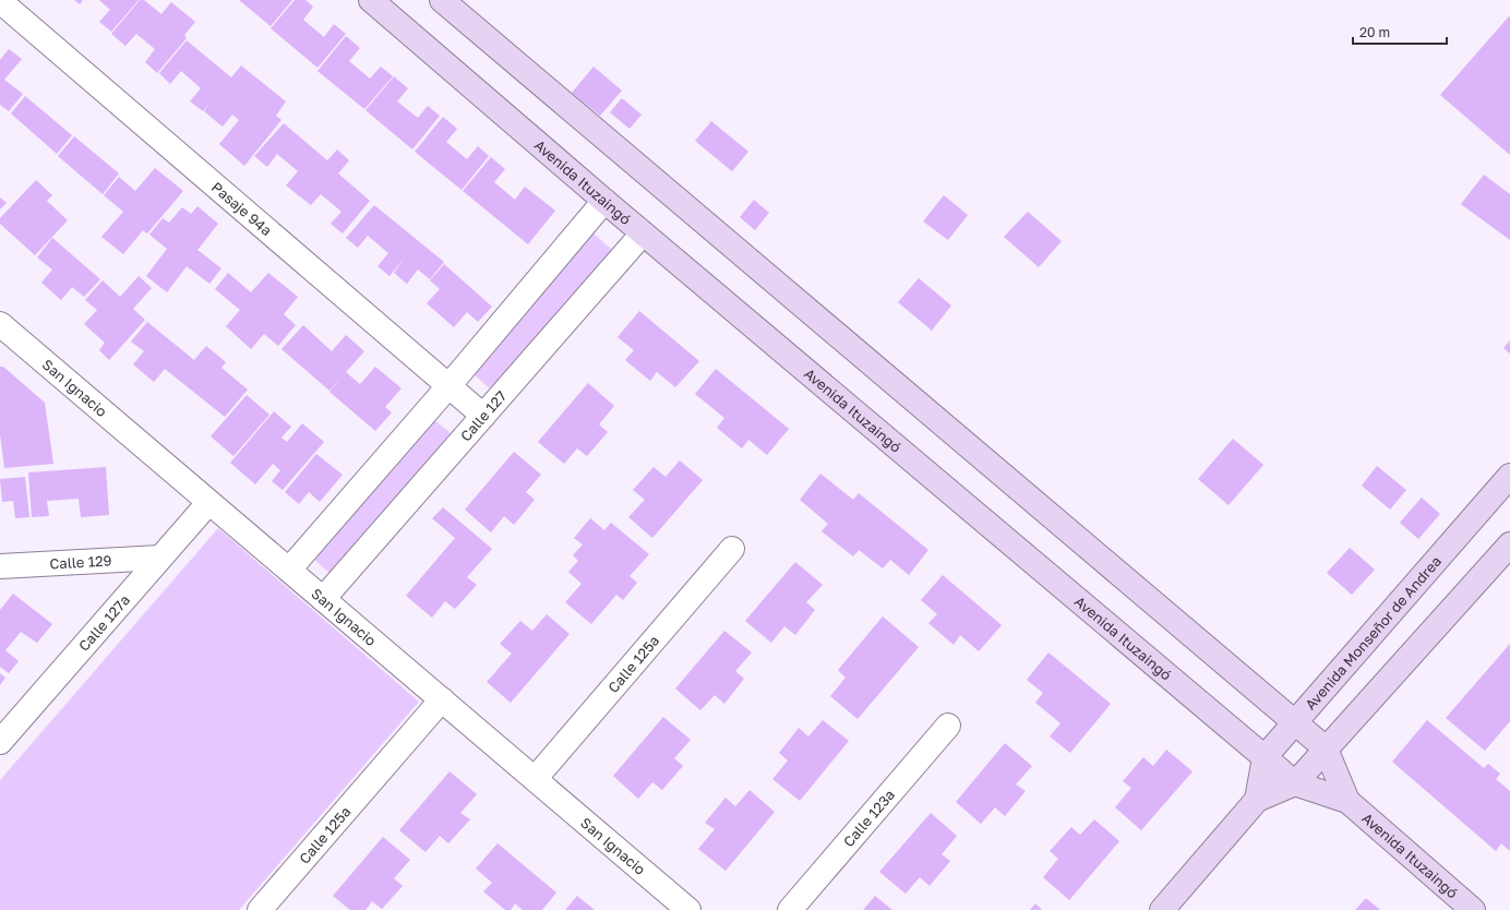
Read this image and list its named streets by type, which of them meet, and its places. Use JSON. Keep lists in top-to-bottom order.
{
  "streets": {
    "main road": ["Avenida Ituzaingó", "Avenida Monseñor de Andrea"],
    "street": [
      "Pasaje 94a",
      "San Ignacio",
      "Calle 127",
      "Calle 129",
      "Calle 127a",
      "Calle 125a",
      "Calle 123a"
    ]
  },
  "crossings": [
    ["Avenida Ituzaingó", "Calle 127"],
    ["Avenida Ituzaingó", "Avenida Monseñor de Andrea"],
    ["Pasaje 94a", "Calle 127"],
    ["San Ignacio", "Calle 127"],
    ["San Ignacio", "Calle 127a"],
    ["San Ignacio", "Calle 125a"],
    ["Calle 129", "Calle 127a"]
  ],
  "scale_bar": "20 m"
}
